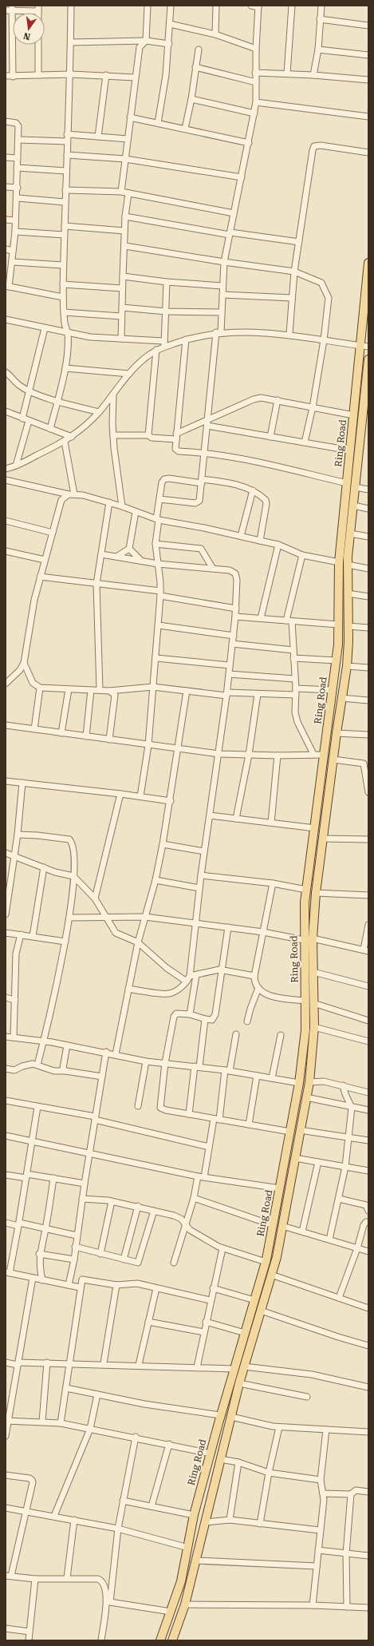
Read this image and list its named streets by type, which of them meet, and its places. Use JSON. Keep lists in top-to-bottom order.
{
  "streets": {
    "main road": ["Ring Road"]
  },
  "north": "bottom"
}
